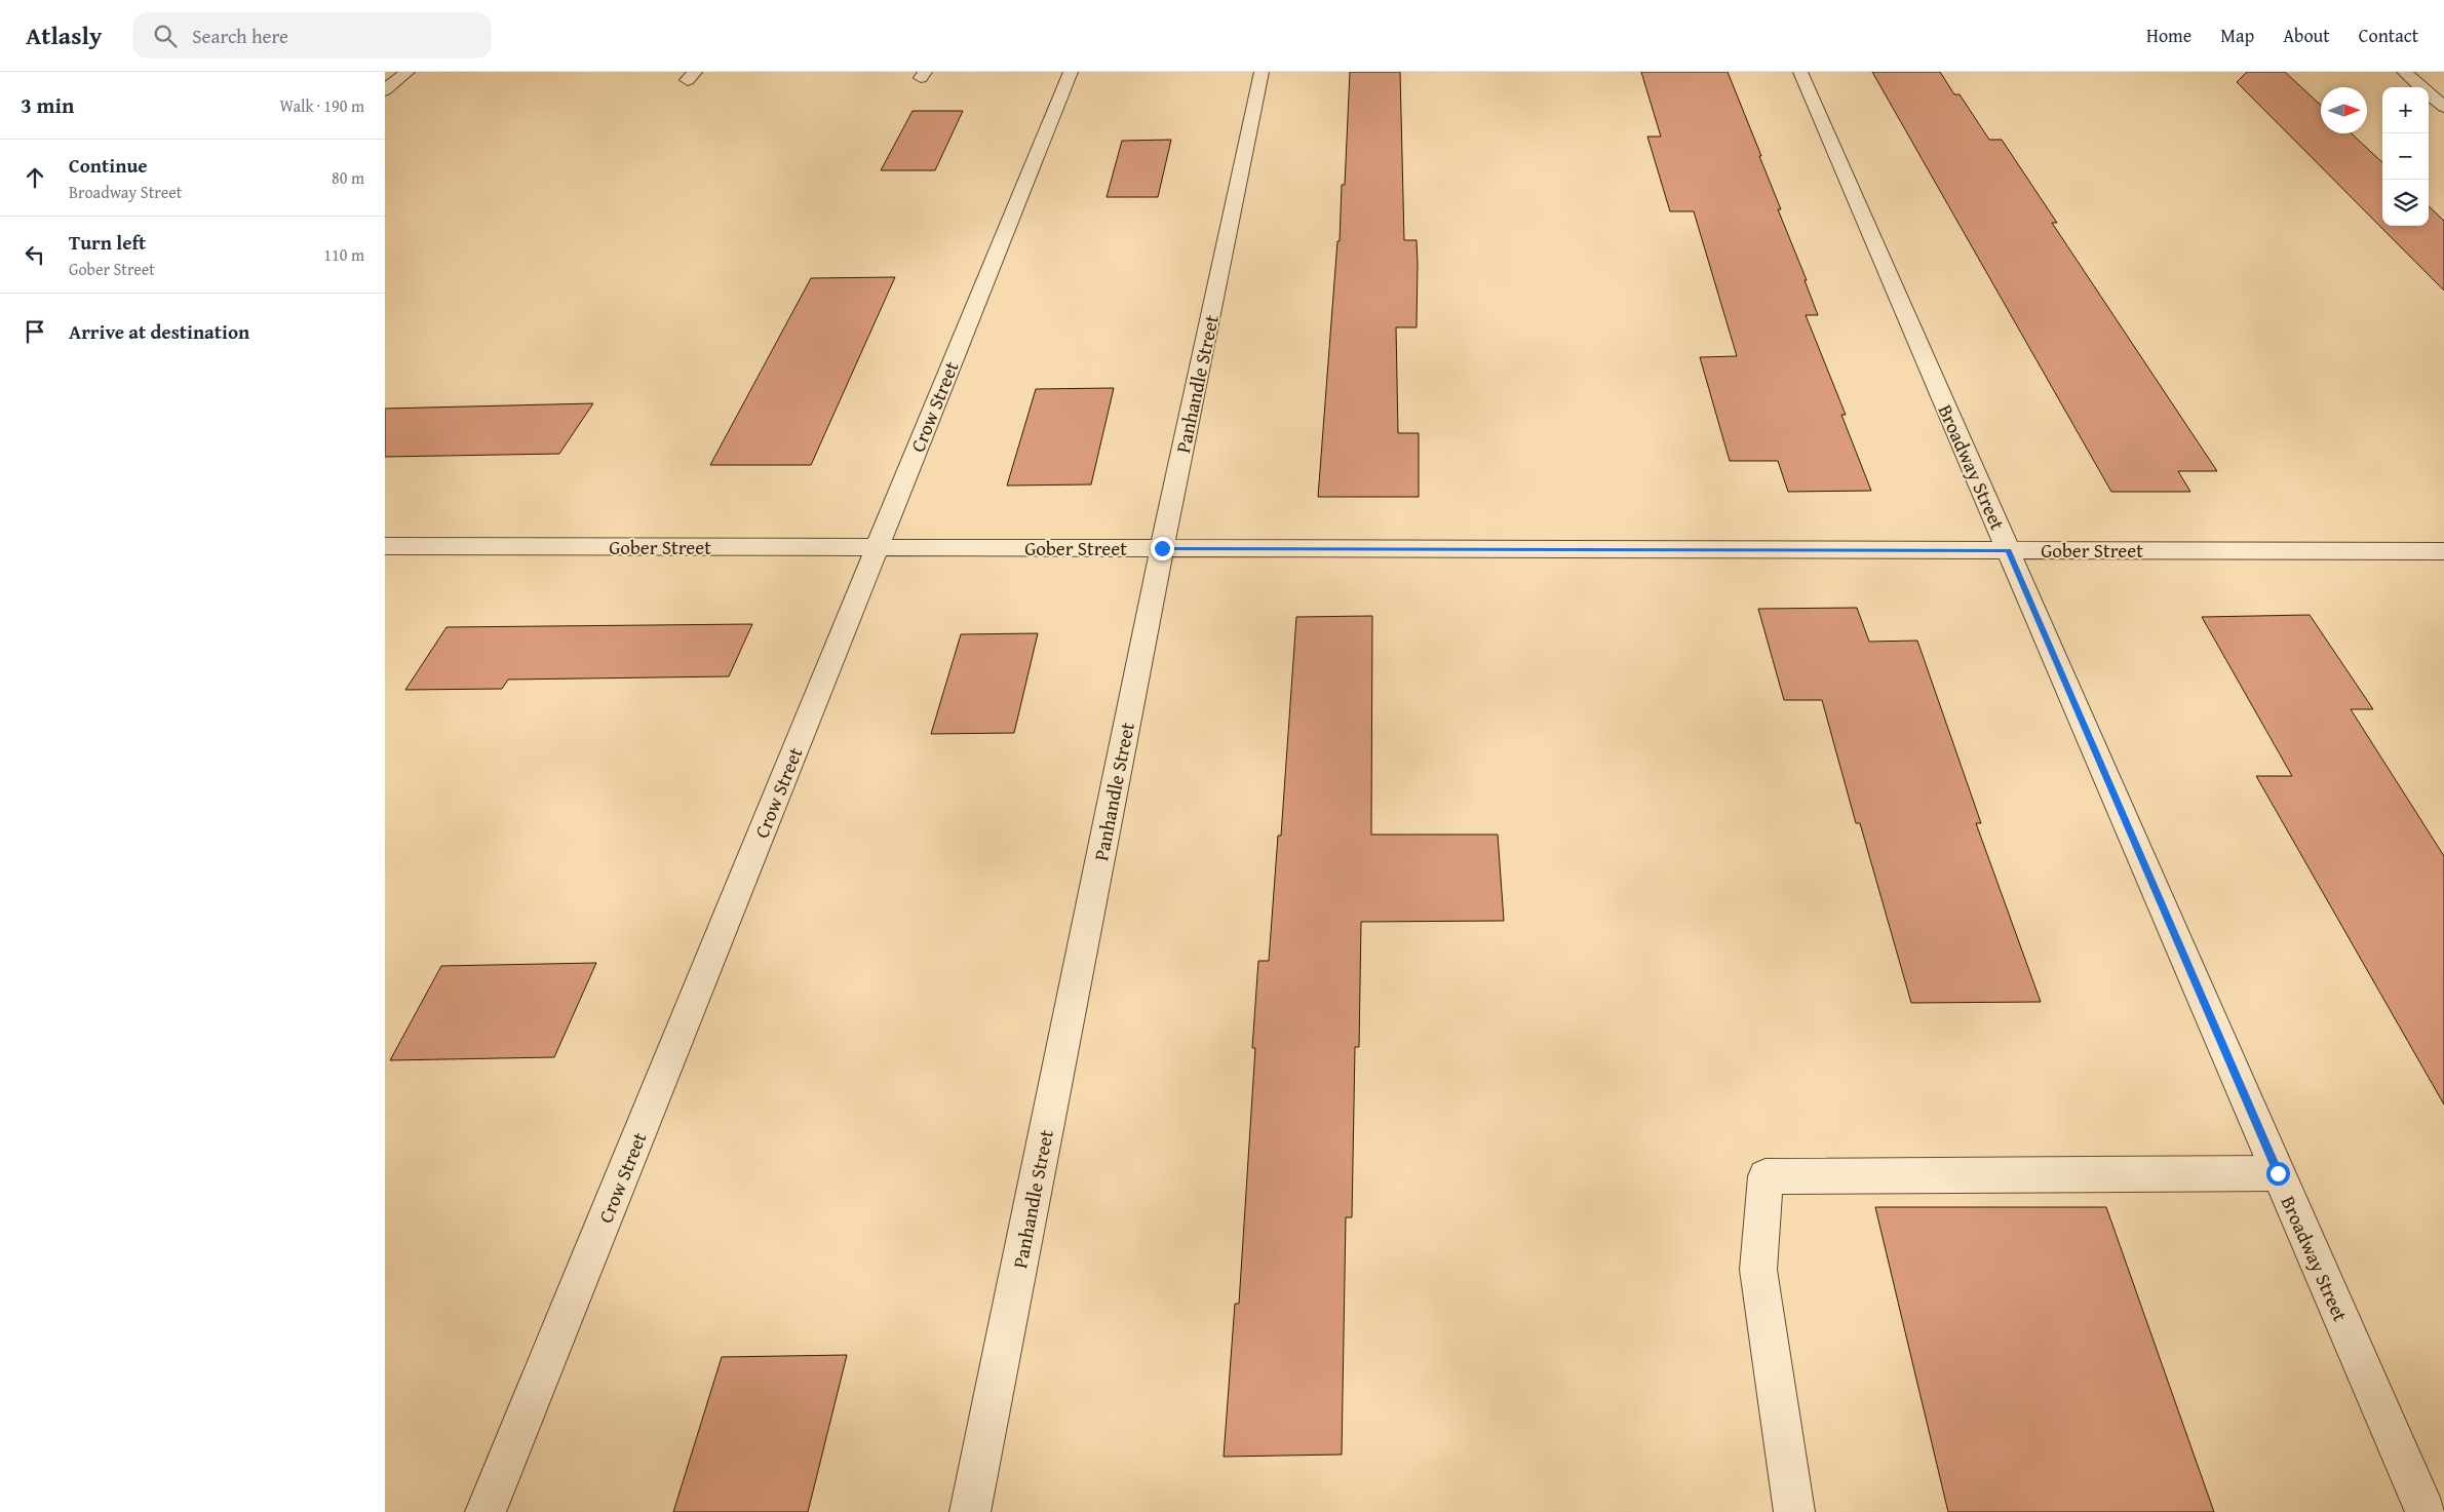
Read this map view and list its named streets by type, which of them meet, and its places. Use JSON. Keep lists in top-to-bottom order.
{
  "streets": {
    "street": [
      "Panhandle Street",
      "Crow Street",
      "Broadway Street",
      "Gober Street"
    ]
  },
  "crossings": [
    ["Panhandle Street", "Gober Street"],
    ["Crow Street", "Gober Street"],
    ["Broadway Street", "Gober Street"]
  ],
  "north": "right",
  "page": {
    "header": "Atlasly",
    "search": "Search here",
    "nav": [
      "Home",
      "Map",
      "About",
      "Contact"
    ],
    "heading": ["3 min", "Walk · 190 m"],
    "map_buttons": ["+", "−"],
    "list": [
      ["Continue", "Broadway Street", "80 m"],
      ["Turn left", "Gober Street", "110 m"],
      "Arrive at destination"
    ]
  }
}
